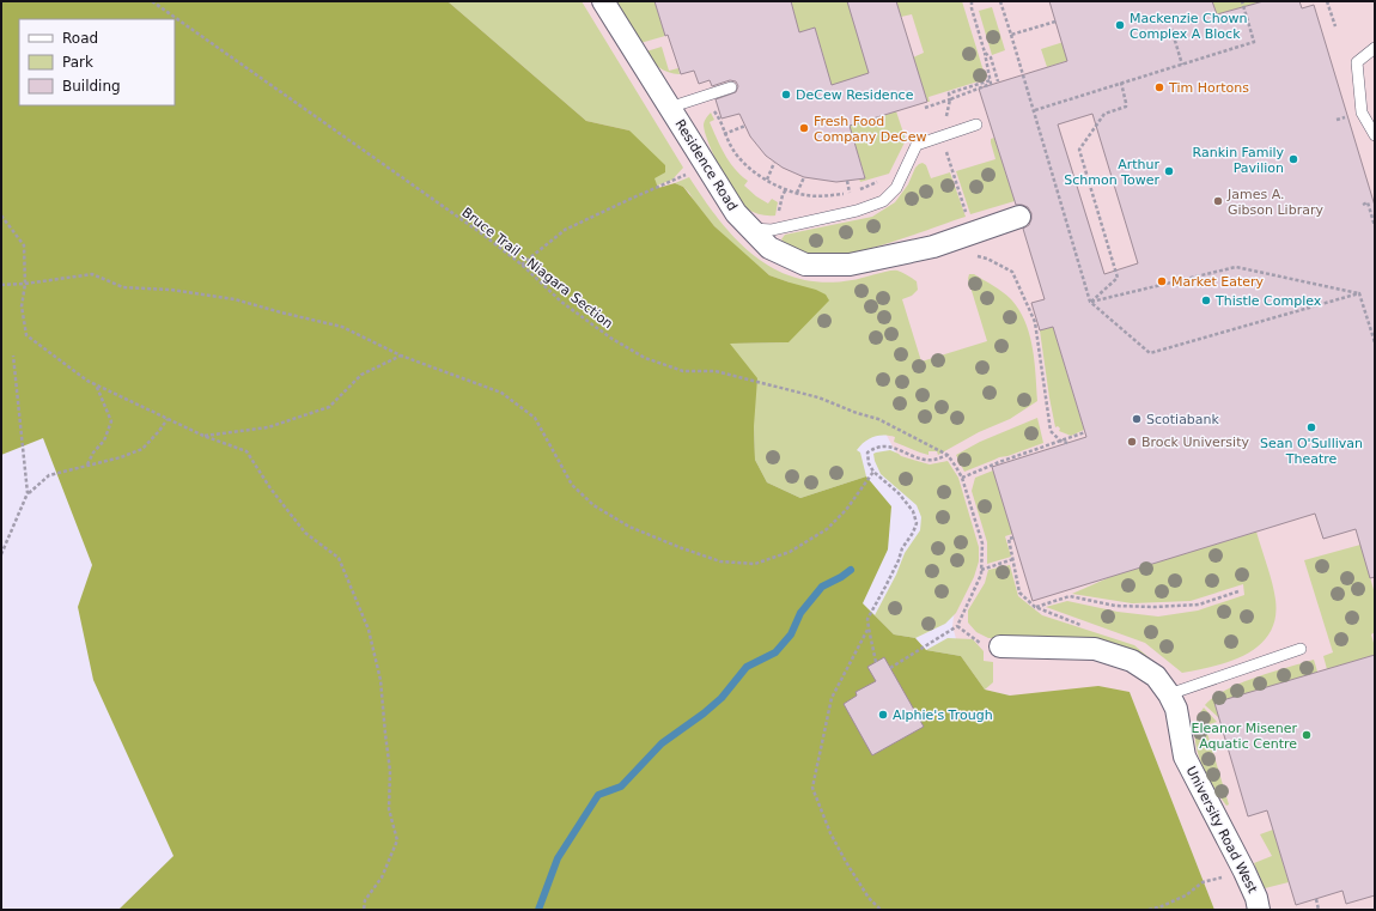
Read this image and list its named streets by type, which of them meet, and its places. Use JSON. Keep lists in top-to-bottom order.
{
  "streets": {
    "street": ["Residence Road", "University Road West"],
    "path": ["Bruce Trail - Niagara Section"]
  },
  "places": [
    "Mackenzie Chown Complex A Block",
    "Tim Hortons",
    "DeCew Residence",
    "Fresh Food Company DeCew",
    "Rankin Family Pavilion",
    "Arthur Schmon Tower",
    "James A. Gibson Library",
    "Market Eatery",
    "Thistle Complex",
    "Scotiabank",
    "Sean O'Sullivan Theatre",
    "Brock University",
    "Alphie's Trough",
    "Eleanor Misener Aquatic Centre"
  ],
  "legend": ["Road", "Park", "Building"]
}
